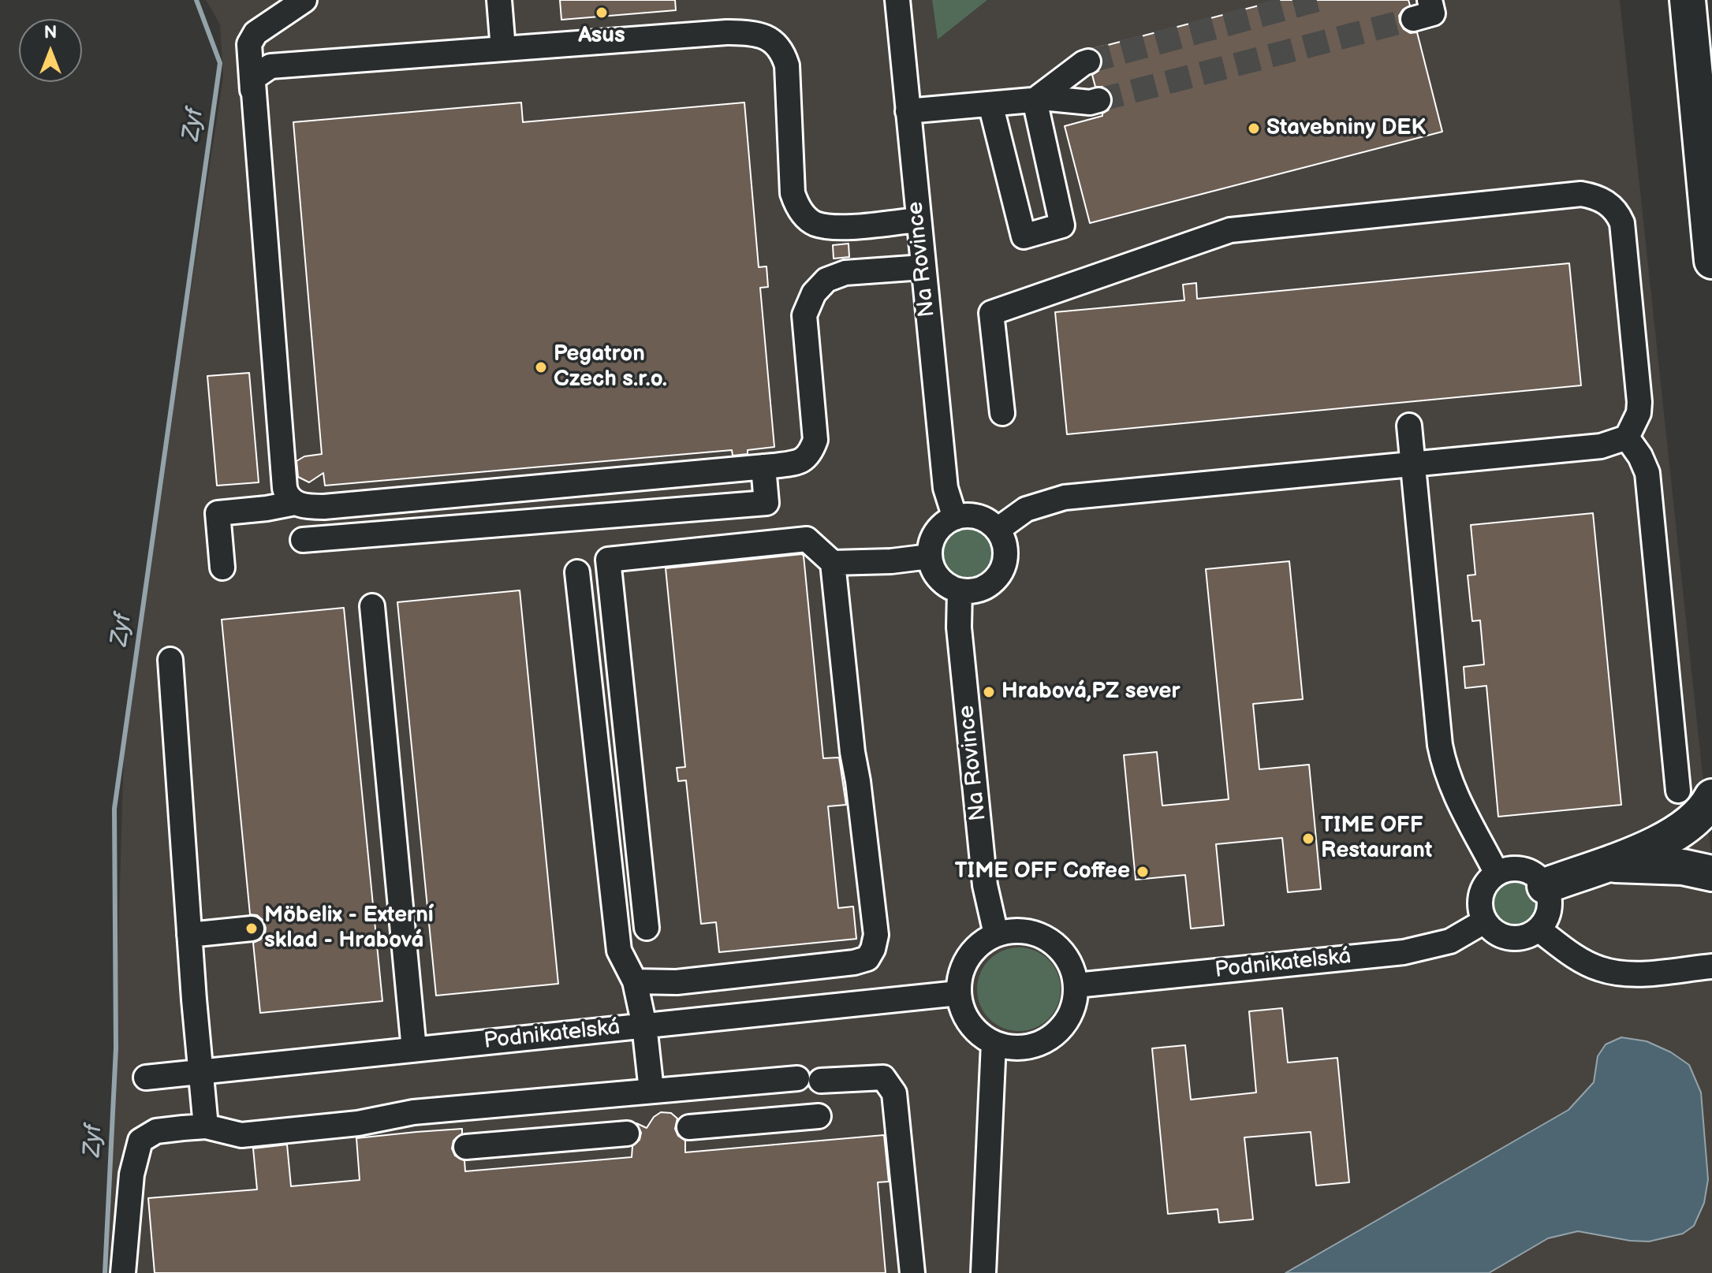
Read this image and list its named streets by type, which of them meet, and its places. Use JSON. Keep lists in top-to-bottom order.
{
  "streets": {
    "street": ["Na Rovince", "Podnikatelská"]
  },
  "crossings": [
    ["Na Rovince", "Podnikatelská"]
  ],
  "water": ["Zyf"],
  "places": [
    "Asus",
    "Stavebniny DEK",
    "Pegatron Czech s.r.o.",
    "Hrabová,PZ sever",
    "TIME OFF Restaurant",
    "TIME OFF Coffee",
    "Möbelix - Externí sklad - Hrabová"
  ],
  "north": "top"
}
